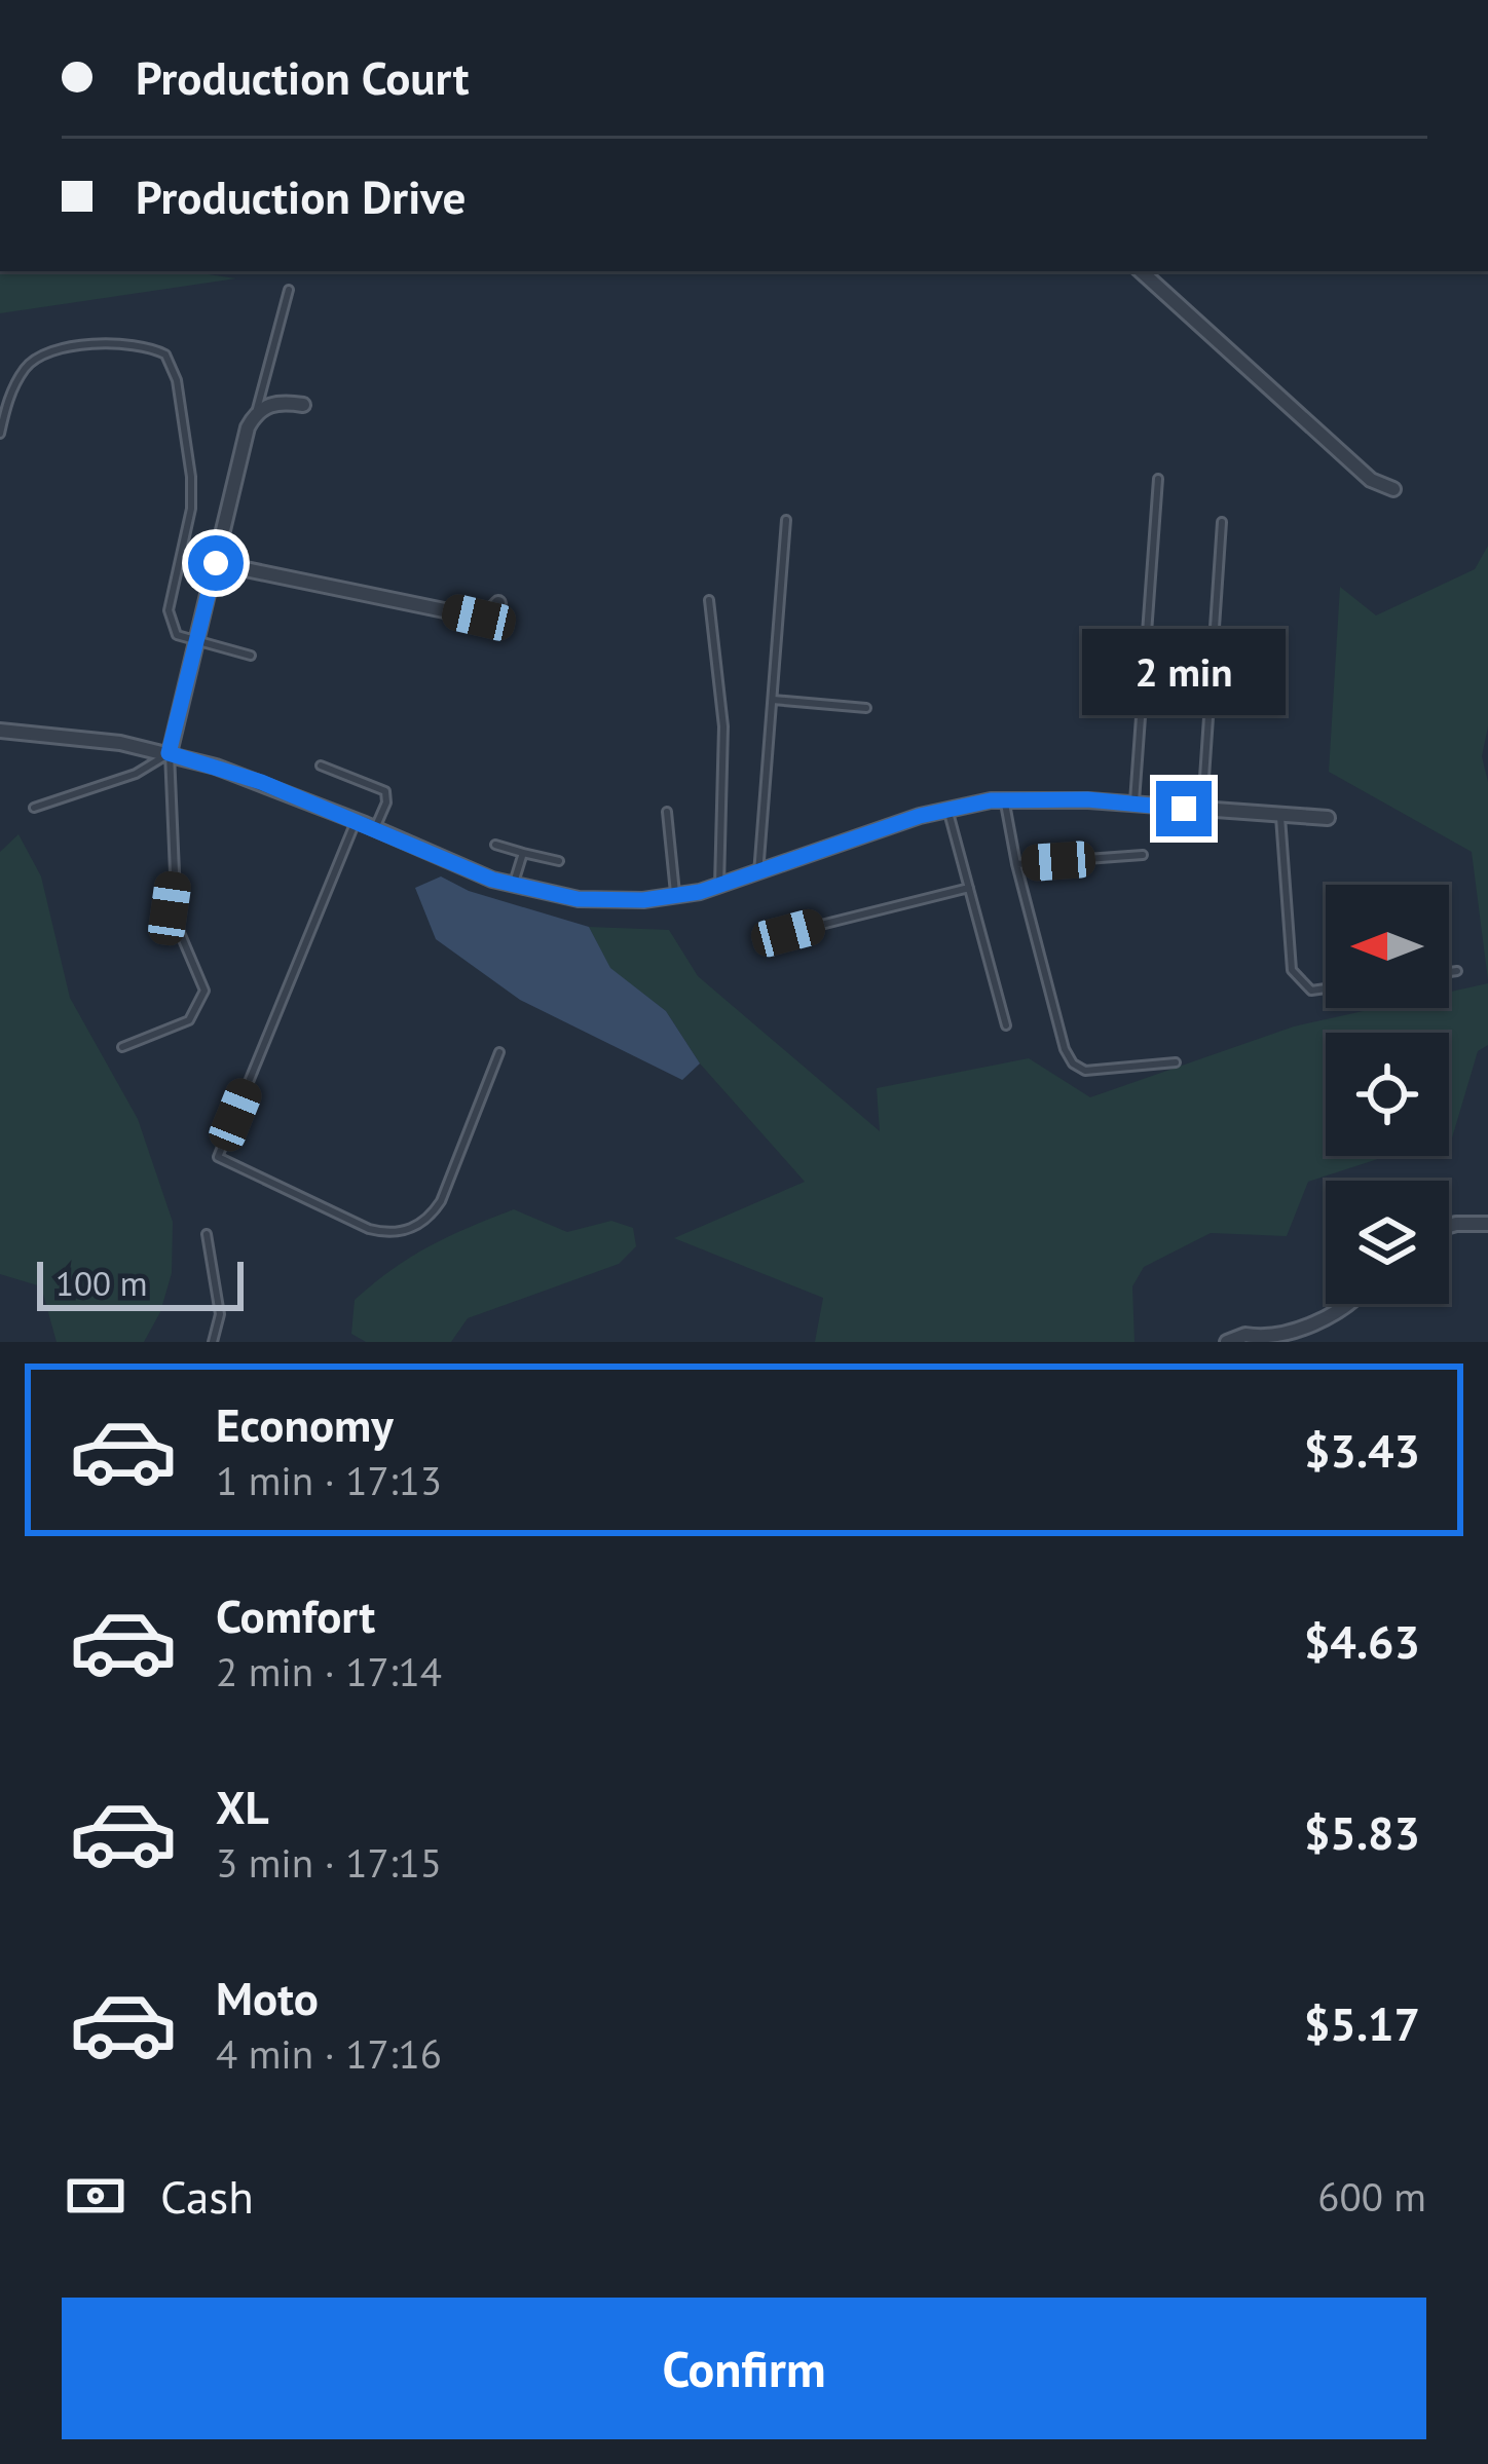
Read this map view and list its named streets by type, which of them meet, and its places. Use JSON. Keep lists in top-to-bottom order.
{
  "scale_bar": "100 m",
  "north": "left",
  "page": {
    "banner": ["Production Court", "Production Drive"],
    "bubble": "2 min",
    "scale": "100 m",
    "list": [
      {
        "name": "Economy",
        "note": "1 min · 17:13",
        "value": "$3.43"
      },
      {
        "name": "Comfort",
        "note": "2 min · 17:14",
        "value": "$4.63"
      },
      {
        "name": "XL",
        "note": "3 min · 17:15",
        "value": "$5.83"
      },
      {
        "name": "Moto",
        "note": "4 min · 17:16",
        "value": "$5.17"
      }
    ],
    "pay": ["Cash", "600 m"],
    "buttons": "Confirm"
  }
}
